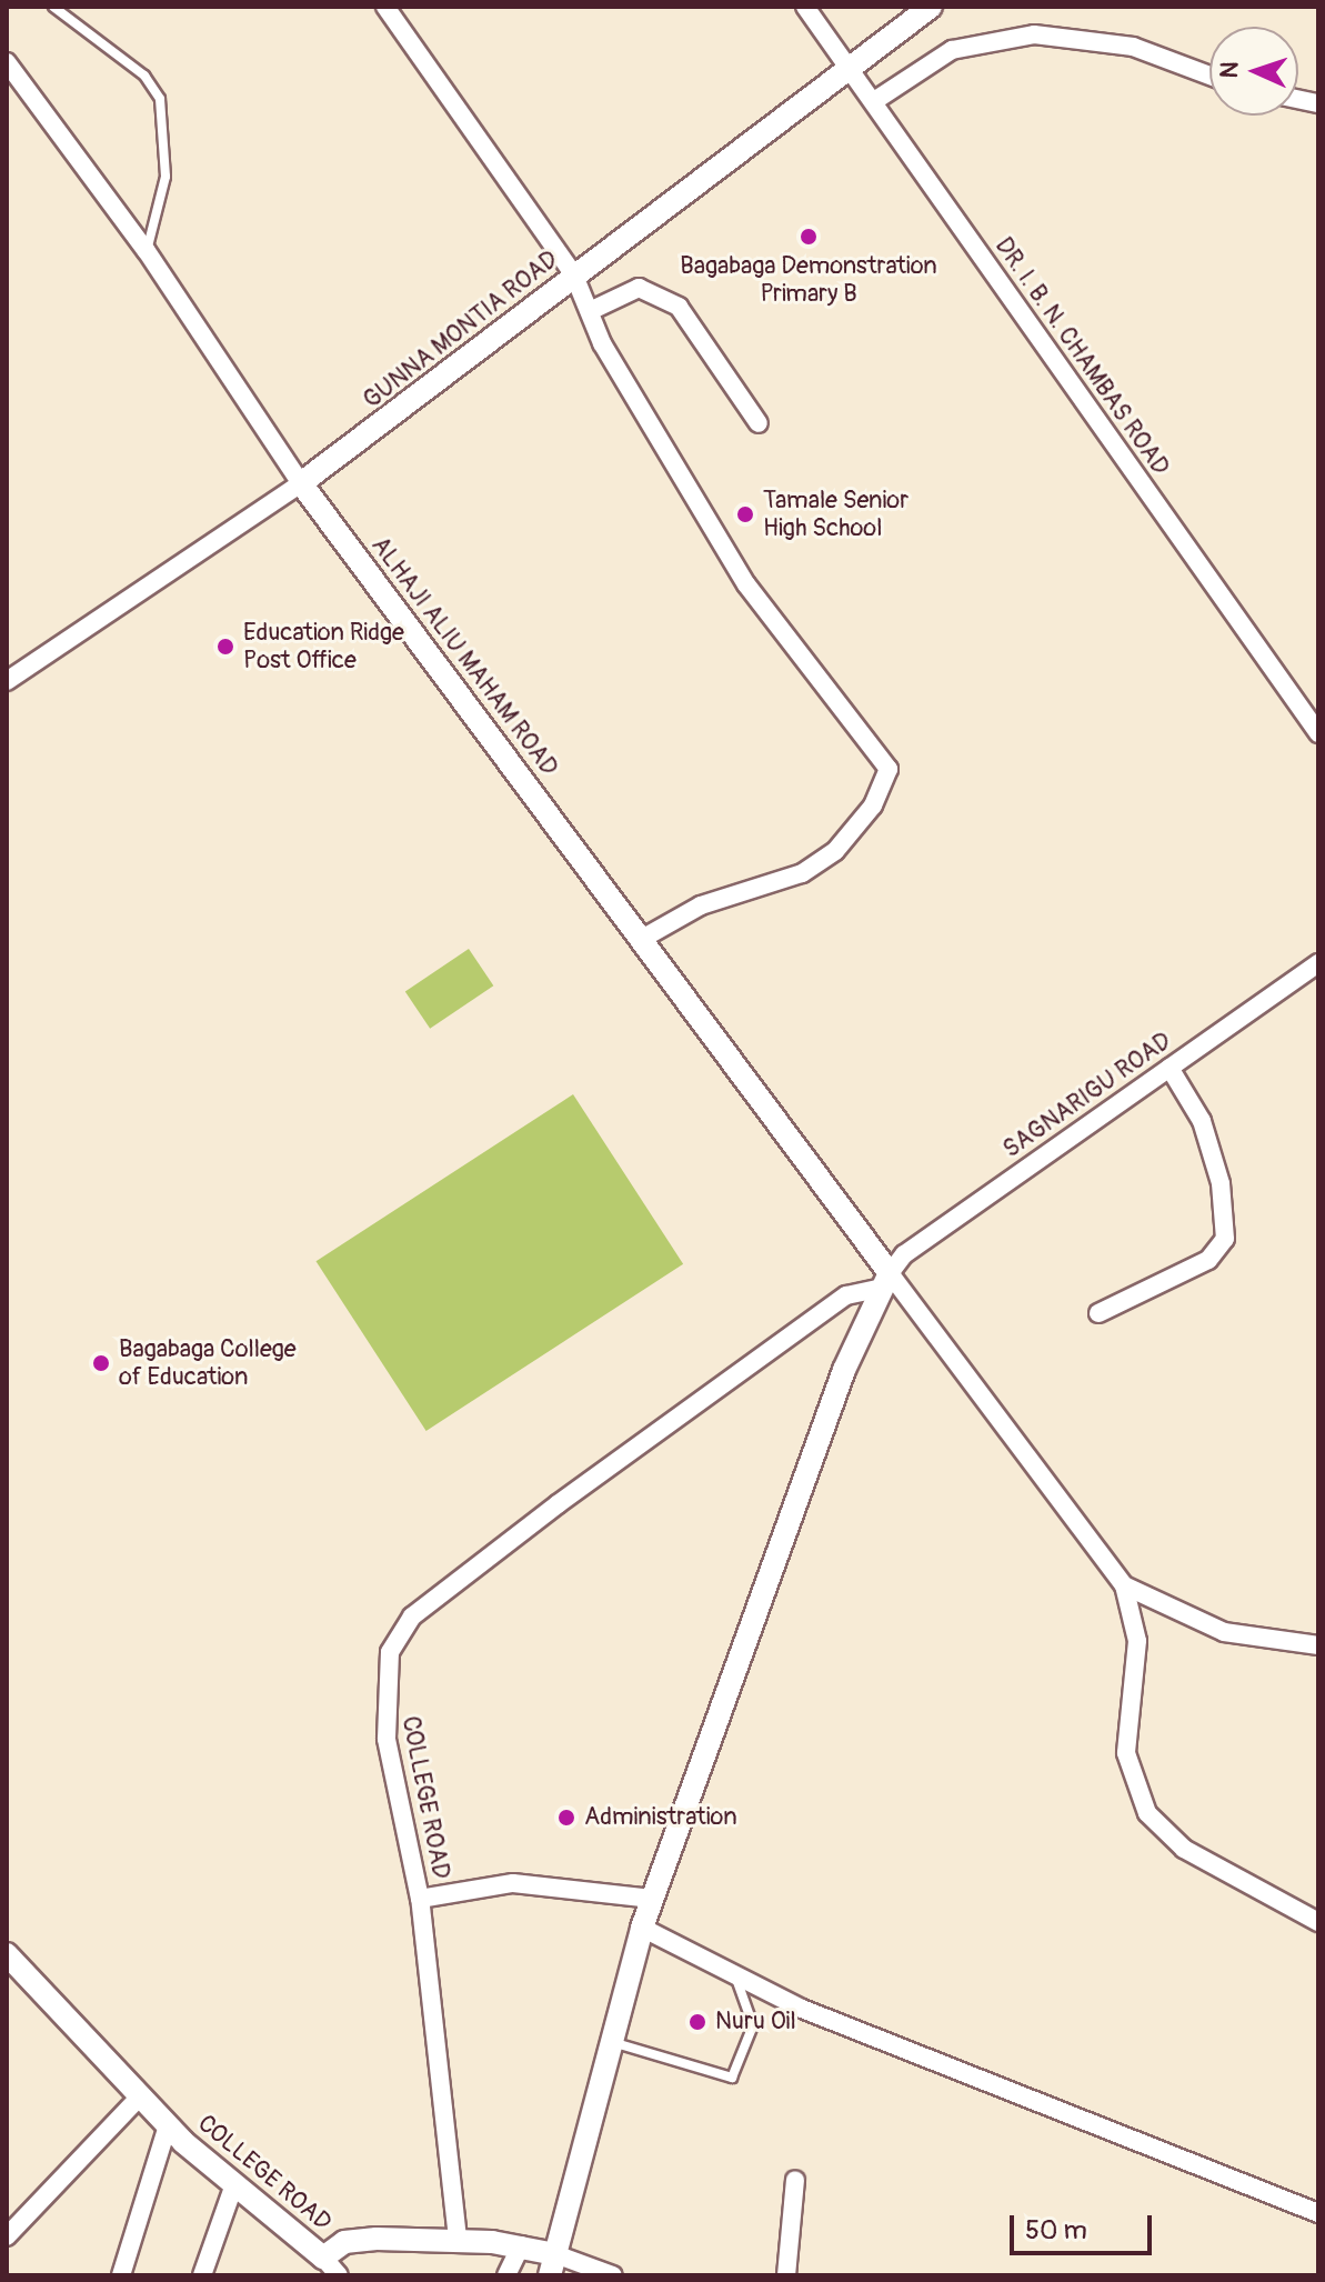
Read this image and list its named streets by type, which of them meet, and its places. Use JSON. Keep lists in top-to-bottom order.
{
  "streets": {
    "street": [
      "GUNNA MONTIA ROAD",
      "DR. I. B. N. CHAMBAS ROAD",
      "ALHAJI ALIU MAHAM ROAD",
      "SAGNARIGU ROAD",
      "COLLEGE ROAD"
    ]
  },
  "crossings": [
    ["GUNNA MONTIA ROAD", "DR. I. B. N. CHAMBAS ROAD"],
    ["GUNNA MONTIA ROAD", "ALHAJI ALIU MAHAM ROAD"],
    ["ALHAJI ALIU MAHAM ROAD", "SAGNARIGU ROAD"],
    ["SAGNARIGU ROAD", "COLLEGE ROAD"]
  ],
  "places": [
    "Bagabaga Demonstration Primary B",
    "Tamale Senior High School",
    "Education Ridge Post Office",
    "Bagabaga College of Education",
    "Administration",
    "Nuru Oil"
  ],
  "scale_bar": "50 m",
  "north": "left"
}
